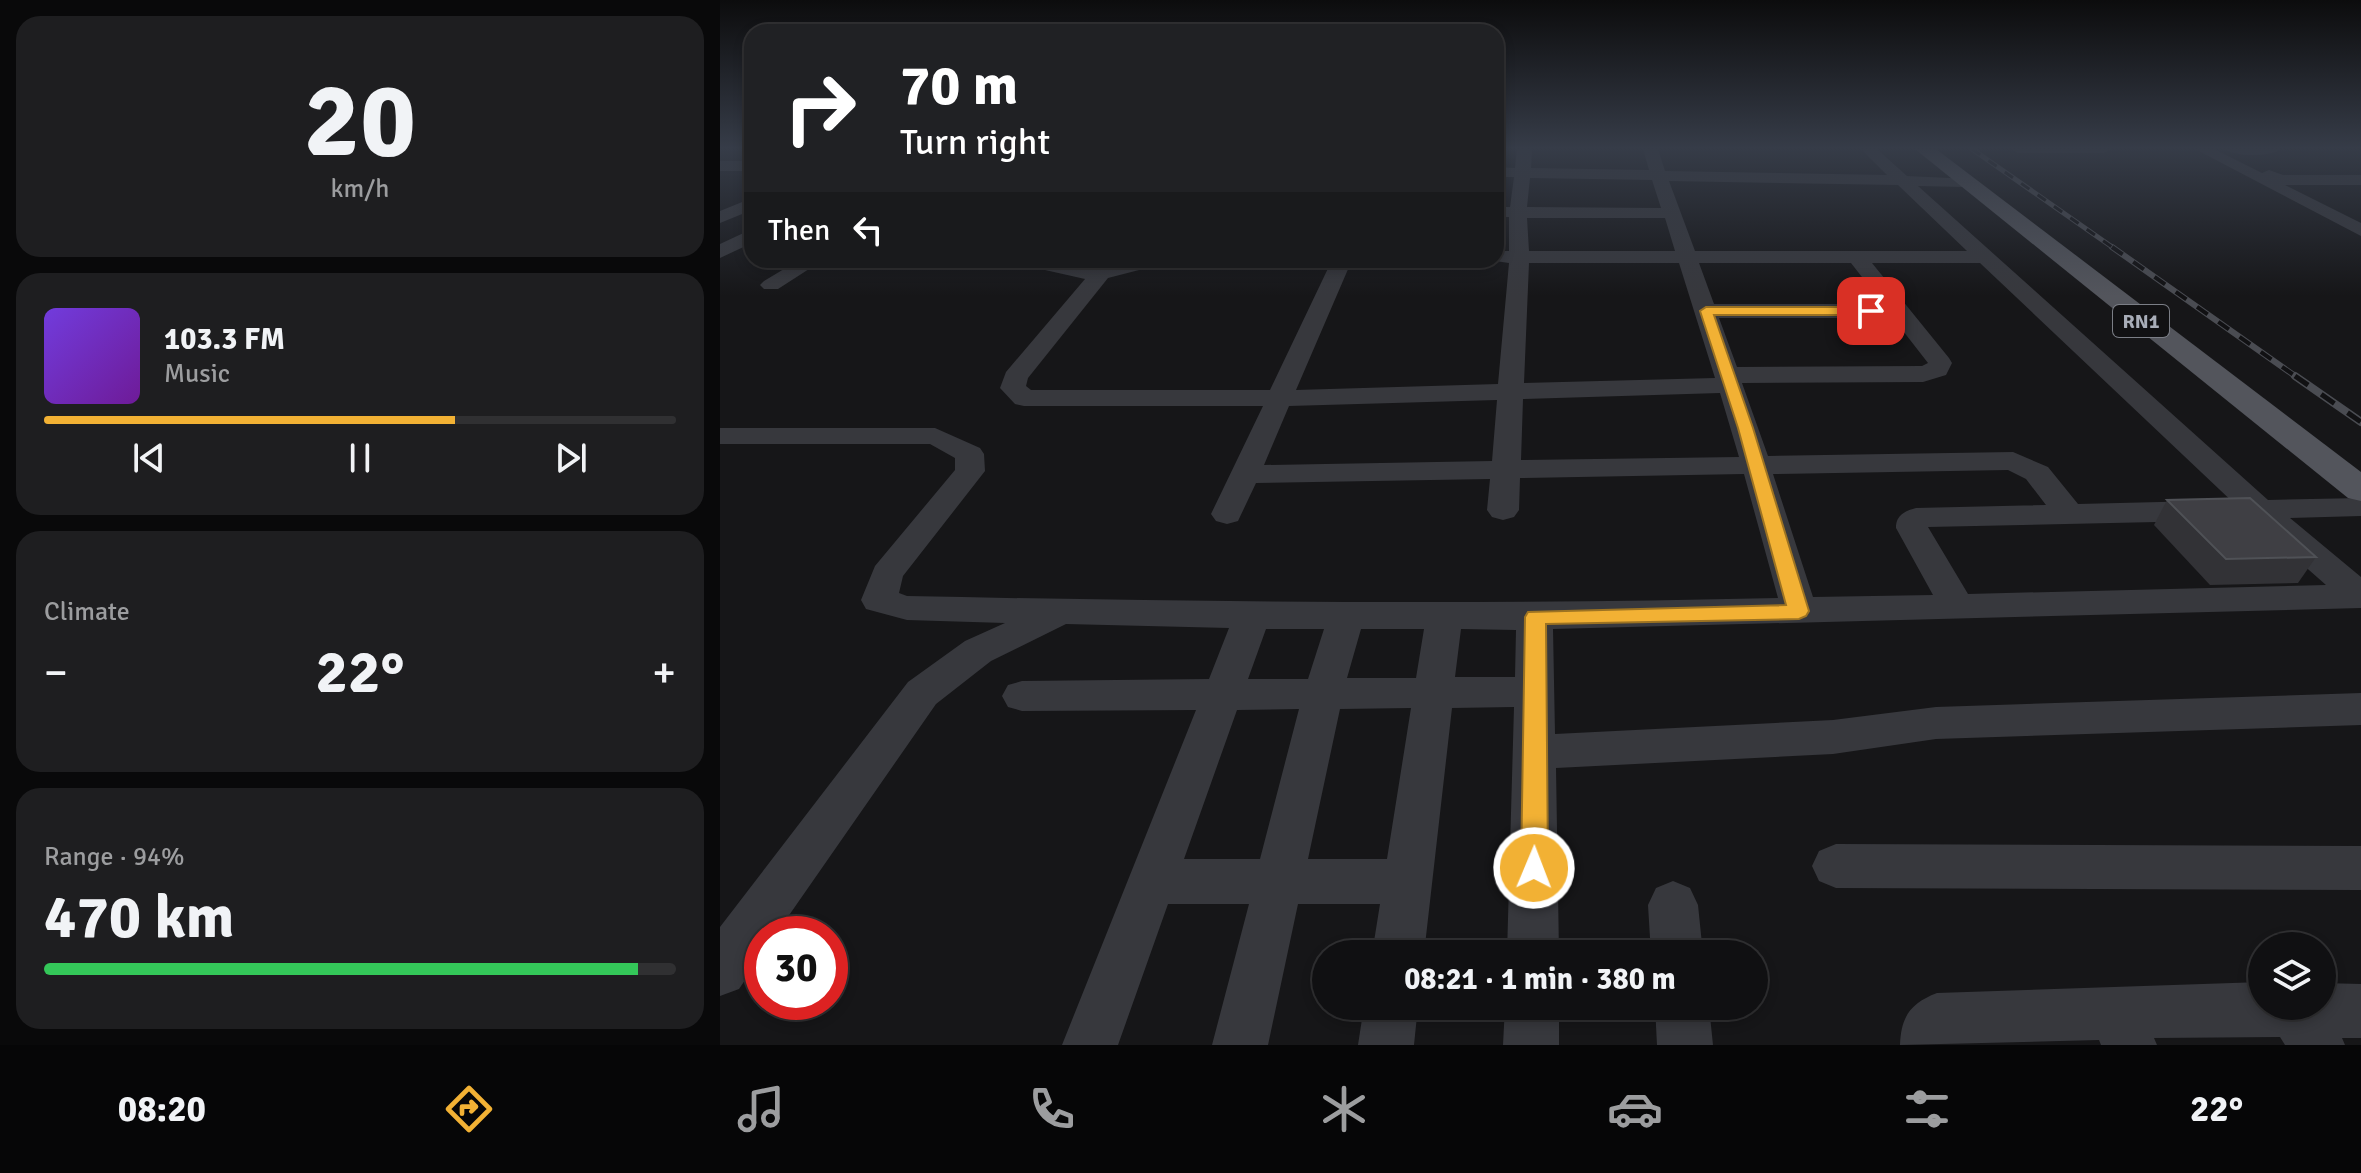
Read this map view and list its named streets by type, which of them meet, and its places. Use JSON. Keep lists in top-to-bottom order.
{
  "streets": {
    "main road": ["RN1"]
  },
  "page": {
    "tile": [
      ["20", "km/h"],
      "Climate",
      ["Range · 94%", "470 km"]
    ],
    "turn": ["70 m", "Turn right"],
    "then": "Then",
    "song": ["103.3 FM", "Music"],
    "heat": ["−", "22°", "+"],
    "limit": "30",
    "trip": "08:21 · 1 min · 380 m",
    "tabs": ["08:20", "22°"]
  }
}
